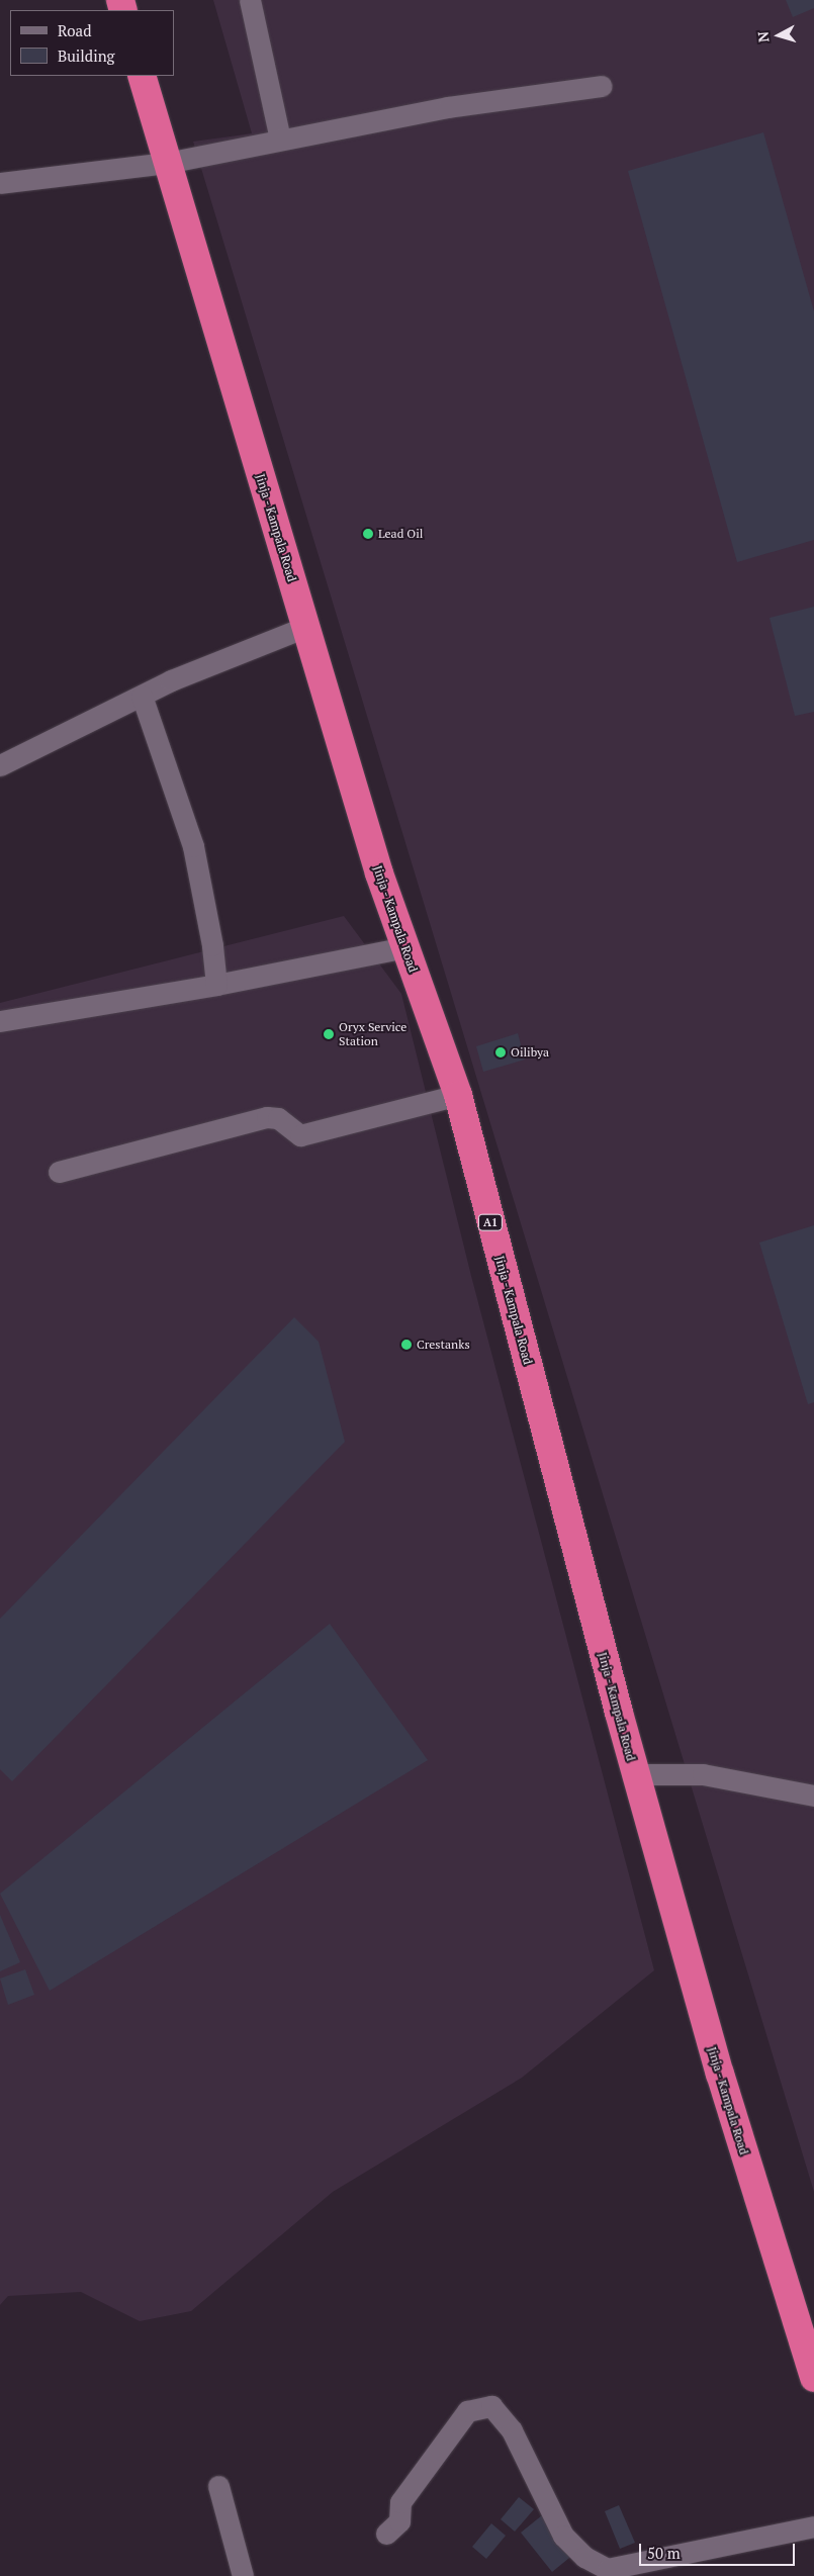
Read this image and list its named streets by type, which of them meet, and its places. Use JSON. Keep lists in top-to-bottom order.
{
  "streets": {
    "highway": ["Jinja - Kampala Road", "A1"]
  },
  "places": [
    "Lead Oil",
    "Oryx Service Station",
    "Oilibya",
    "Crestanks"
  ],
  "legend": ["Road", "Building"],
  "scale_bar": "50 m",
  "north": "left"
}
